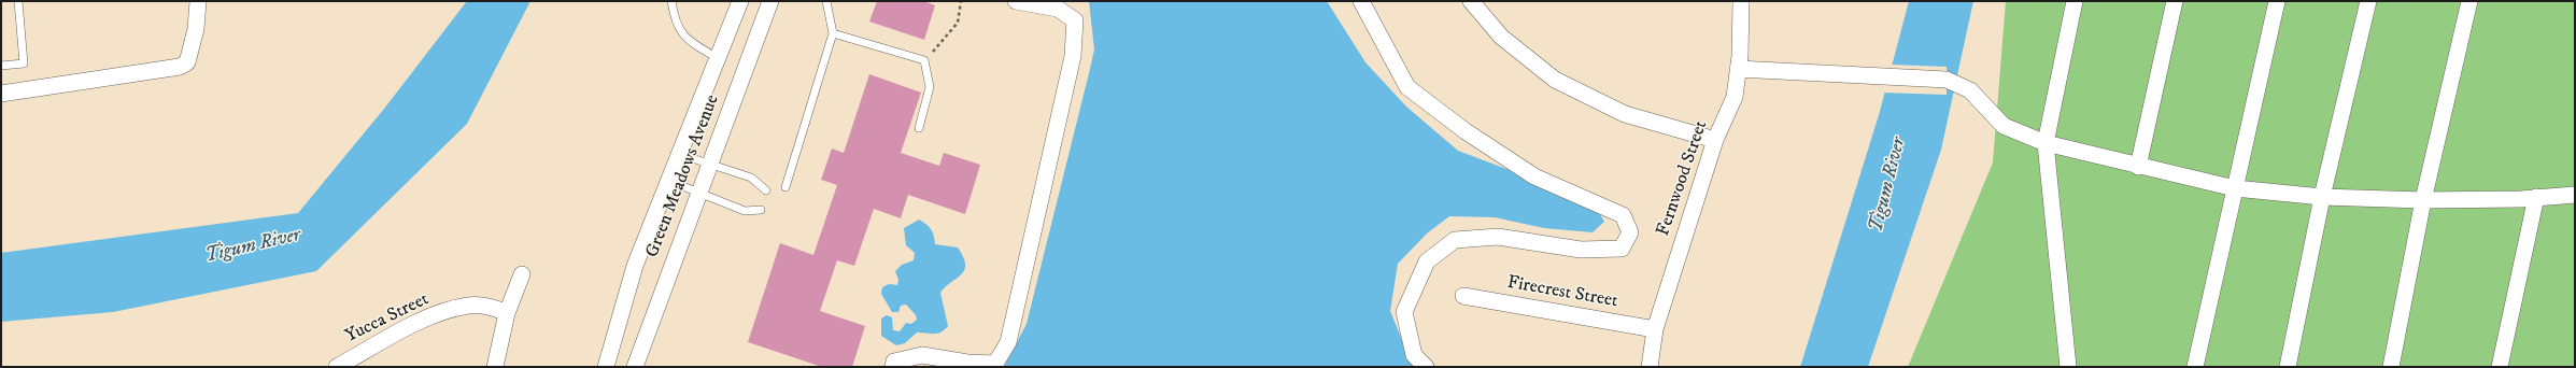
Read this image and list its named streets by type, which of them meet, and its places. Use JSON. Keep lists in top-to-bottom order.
{
  "streets": {
    "street": [
      "Green Meadows Avenue",
      "Fernwood Street",
      "Firecrest Street",
      "Yucca Street"
    ]
  },
  "crossings": [
    ["Fernwood Street", "Firecrest Street"]
  ],
  "water": ["Tigum River"]
}
